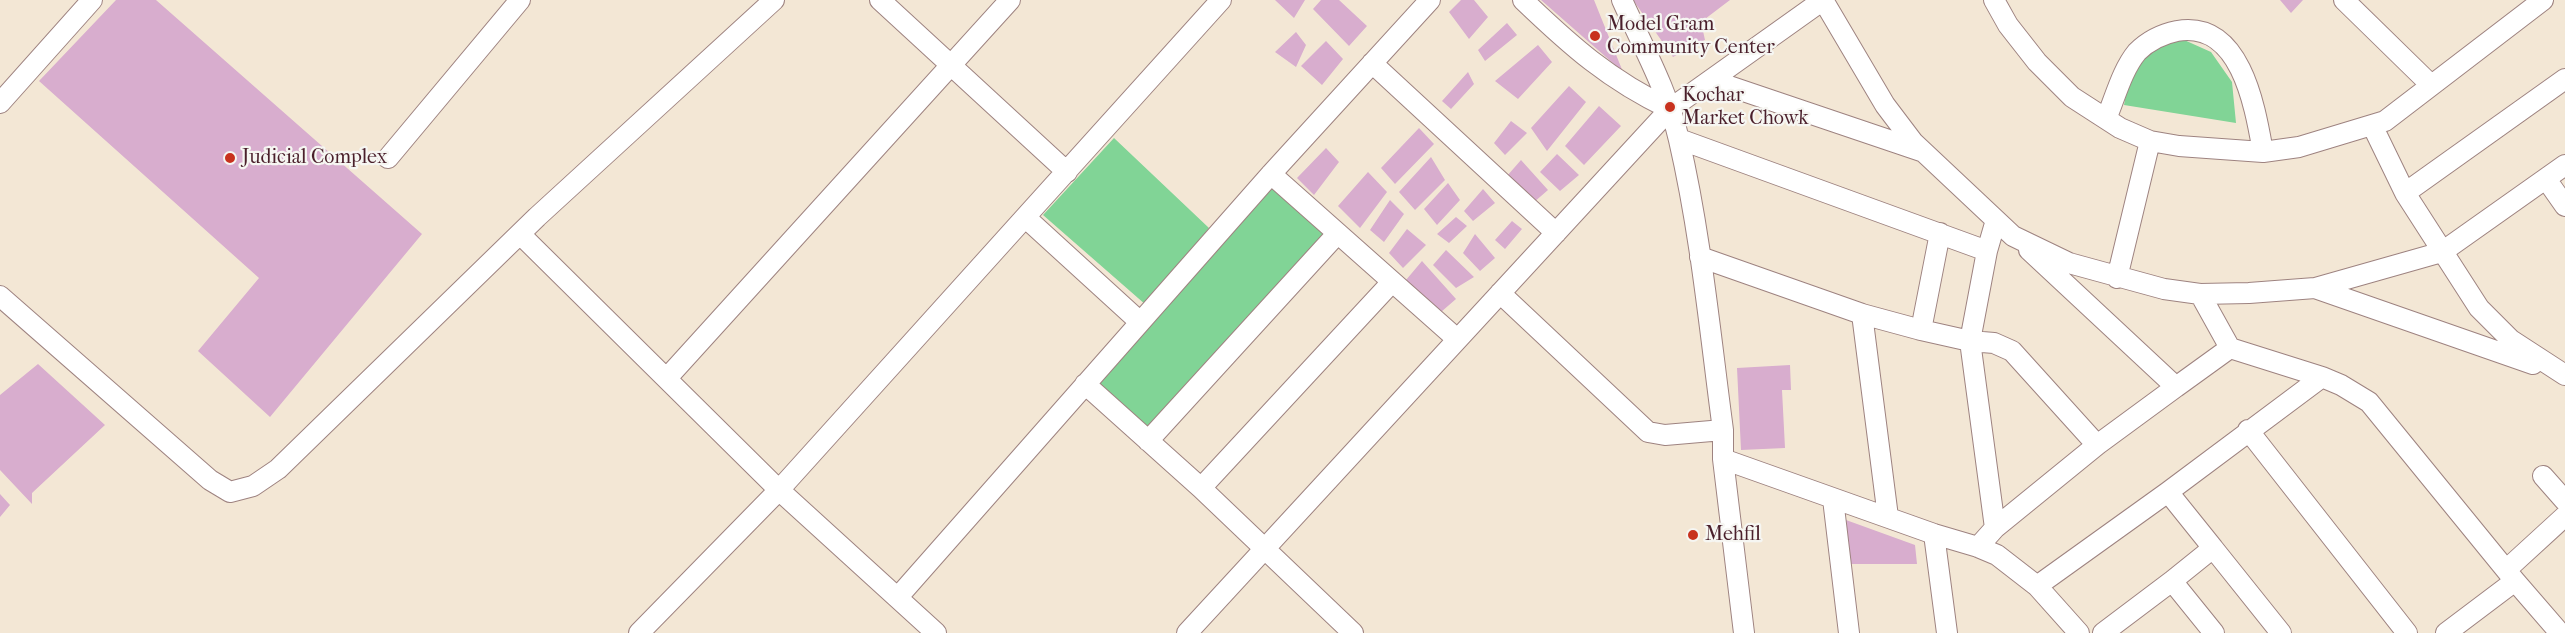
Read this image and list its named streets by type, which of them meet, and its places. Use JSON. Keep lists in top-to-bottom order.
{
  "places": [
    "Model Gram Community Center",
    "Kochar Market Chowk",
    "Judicial Complex",
    "Mehfil"
  ]
}
